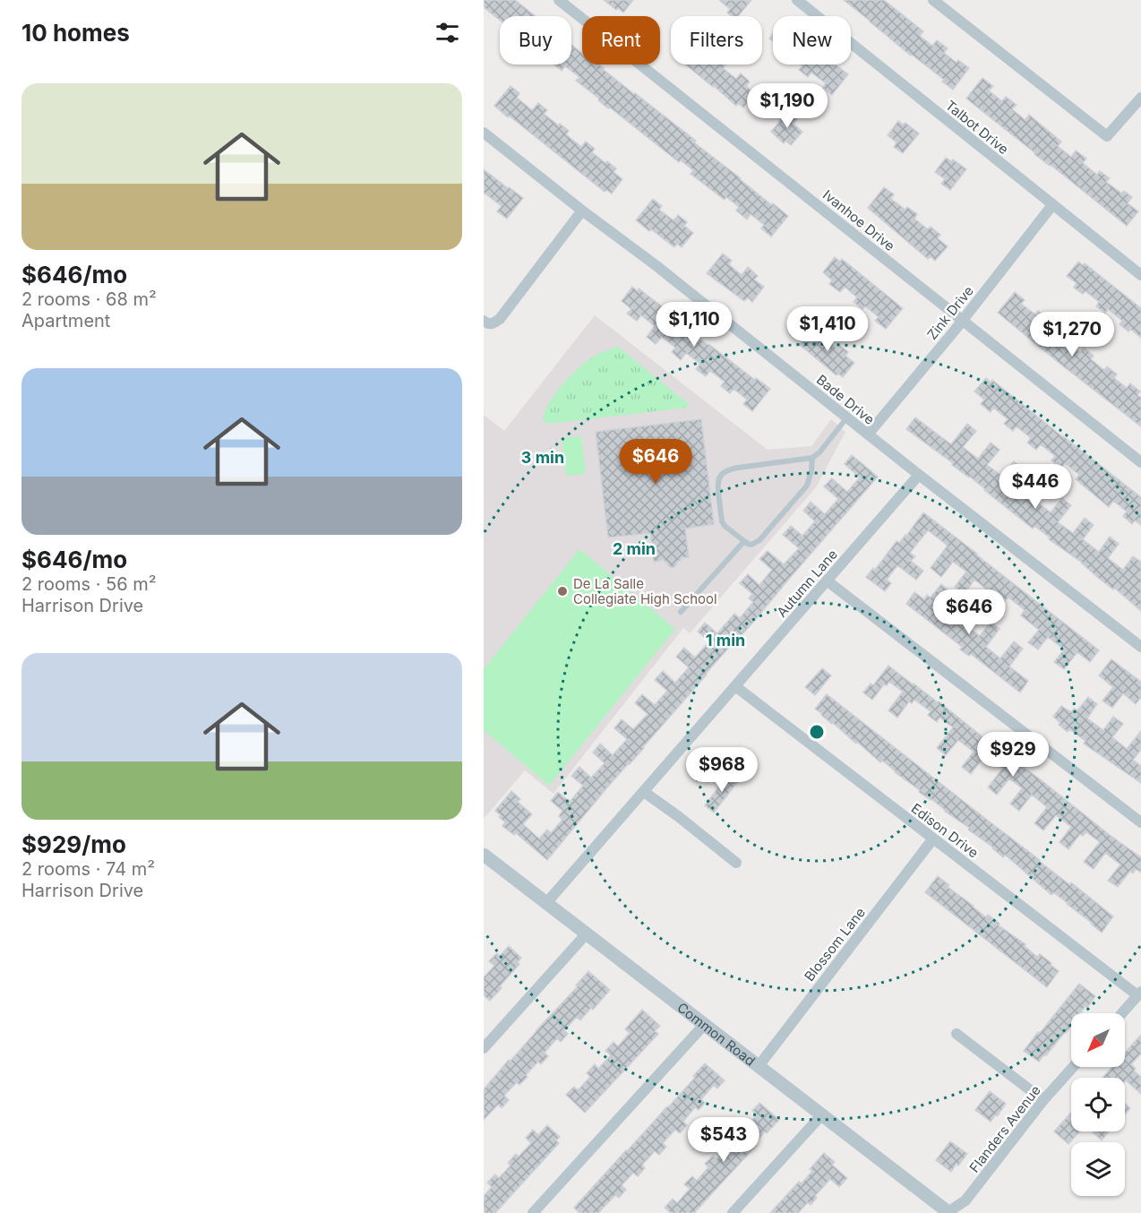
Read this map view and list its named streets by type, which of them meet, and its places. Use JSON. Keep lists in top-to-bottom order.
{
  "streets": {
    "street": [
      "Talbot Drive",
      "Ivanhoe Drive",
      "Zink Drive",
      "Bade Drive",
      "Autumn Lane",
      "Edison Drive",
      "Blossom Lane",
      "Common Road",
      "Flanders Avenue"
    ]
  },
  "crossings": [
    ["Talbot Drive", "Zink Drive"],
    ["Ivanhoe Drive", "Zink Drive"],
    ["Zink Drive", "Bade Drive"],
    ["Bade Drive", "Autumn Lane"],
    ["Autumn Lane", "Edison Drive"],
    ["Autumn Lane", "Common Road"],
    ["Edison Drive", "Blossom Lane"],
    ["Blossom Lane", "Common Road"],
    ["Common Road", "Flanders Avenue"]
  ],
  "places": ["De La Salle Collegiate High School"],
  "north": "bottom left",
  "page": {
    "heading": "10 homes",
    "chip": [
      "Buy",
      "Rent",
      "Filters",
      "New"
    ],
    "list": [
      {
        "name": "$646/mo",
        "note": "2 rooms · 68 m² · Apartment"
      },
      {
        "name": "$646/mo",
        "note": "2 rooms · 56 m² · Harrison Drive"
      },
      {
        "name": "$929/mo",
        "note": "2 rooms · 74 m² · Harrison Drive"
      }
    ],
    "price": [
      "$1,190",
      "$1,110",
      "$1,410",
      "$1,270",
      "$646",
      "$446",
      "$646",
      "$929",
      "$968",
      "$543"
    ]
  },
  "rings": ["3 min", "2 min", "1 min"]
}
